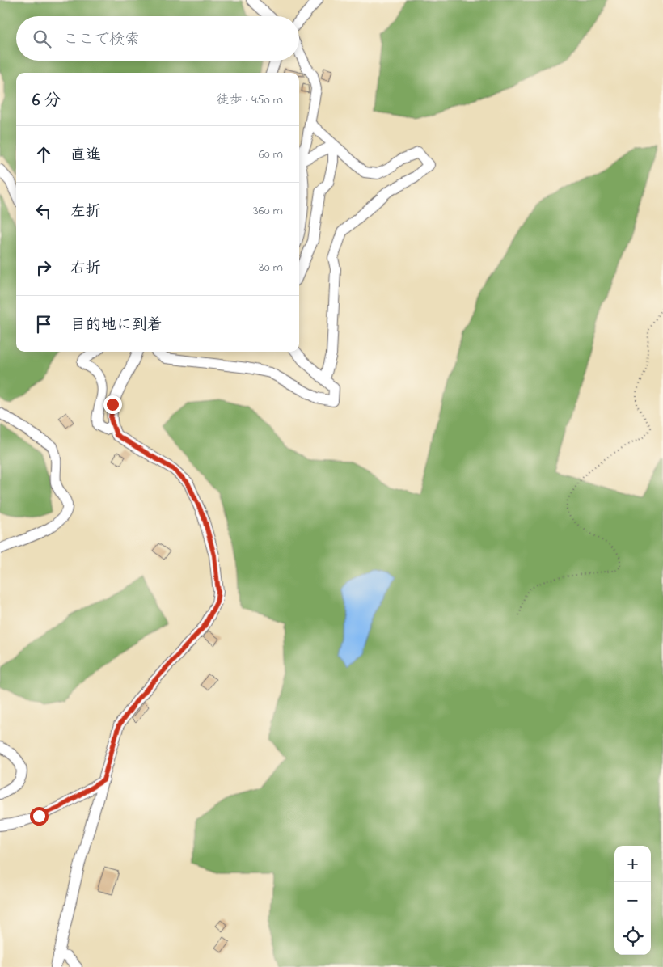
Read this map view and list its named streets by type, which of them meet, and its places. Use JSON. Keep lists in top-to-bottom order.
{
  "page": {
    "search": "ここで検索",
    "heading": ["6 分", "徒歩 · 450 m"],
    "list": [
      ["直進", "60 m"],
      ["左折", "360 m"],
      ["右折", "30 m"],
      "目的地に到着"
    ],
    "map_buttons": ["+", "−"]
  }
}
